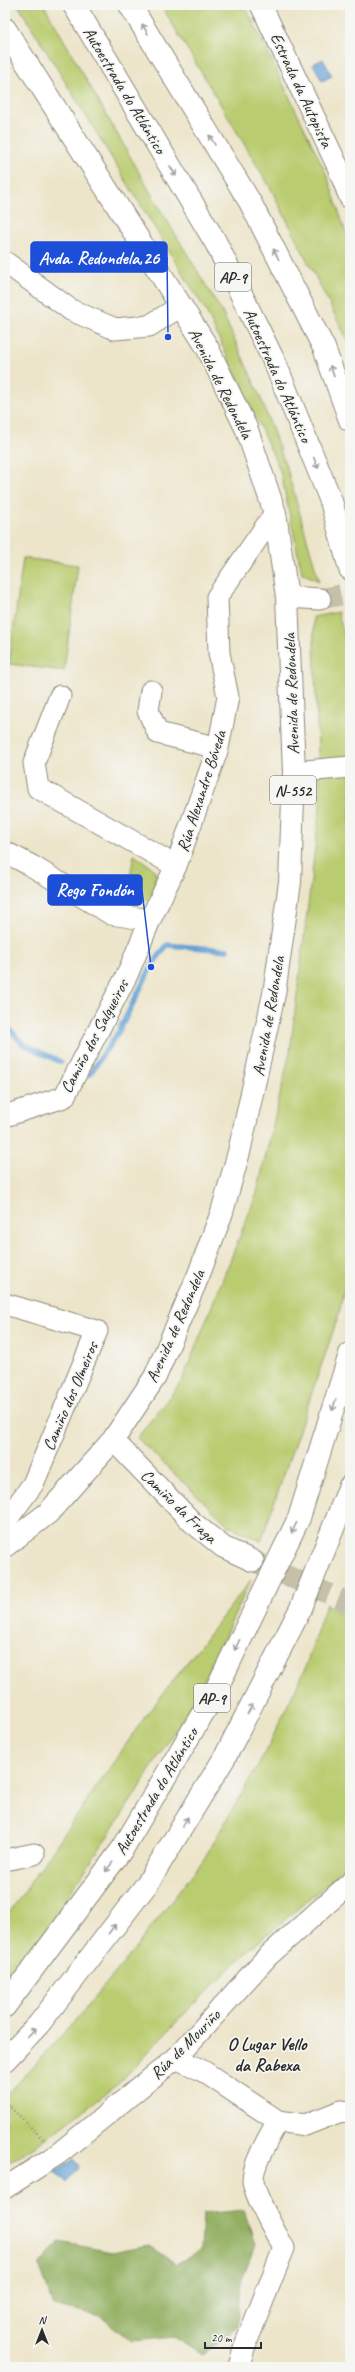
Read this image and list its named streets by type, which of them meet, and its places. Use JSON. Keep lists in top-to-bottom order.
{
  "streets": {
    "highway": [
      "Autoestrada do Atlántico",
      "AP-9",
      "Avenida de Redondela",
      "N-552"
    ],
    "street": [
      "Estrada da Autopista",
      "Rúa Alexandre Bóveda",
      "Camiño dos Salgueiros",
      "Camiño dos Olmeiros",
      "Camiño da Fraga",
      "Rúa de Mouriño"
    ]
  },
  "crossings": [
    ["Avenida de Redondela", "Rúa Alexandre Bóveda"],
    ["Avenida de Redondela", "Camiño da Fraga"],
    ["Rúa Alexandre Bóveda", "Camiño dos Salgueiros"]
  ],
  "one_way": ["Autoestrada do Atlántico"],
  "districts": ["O Lugar Vello da Rabexa"],
  "places": ["Avda. Redondela,26", "Rego Fondón"],
  "scale_bar": "20 m",
  "north": "top"
}
